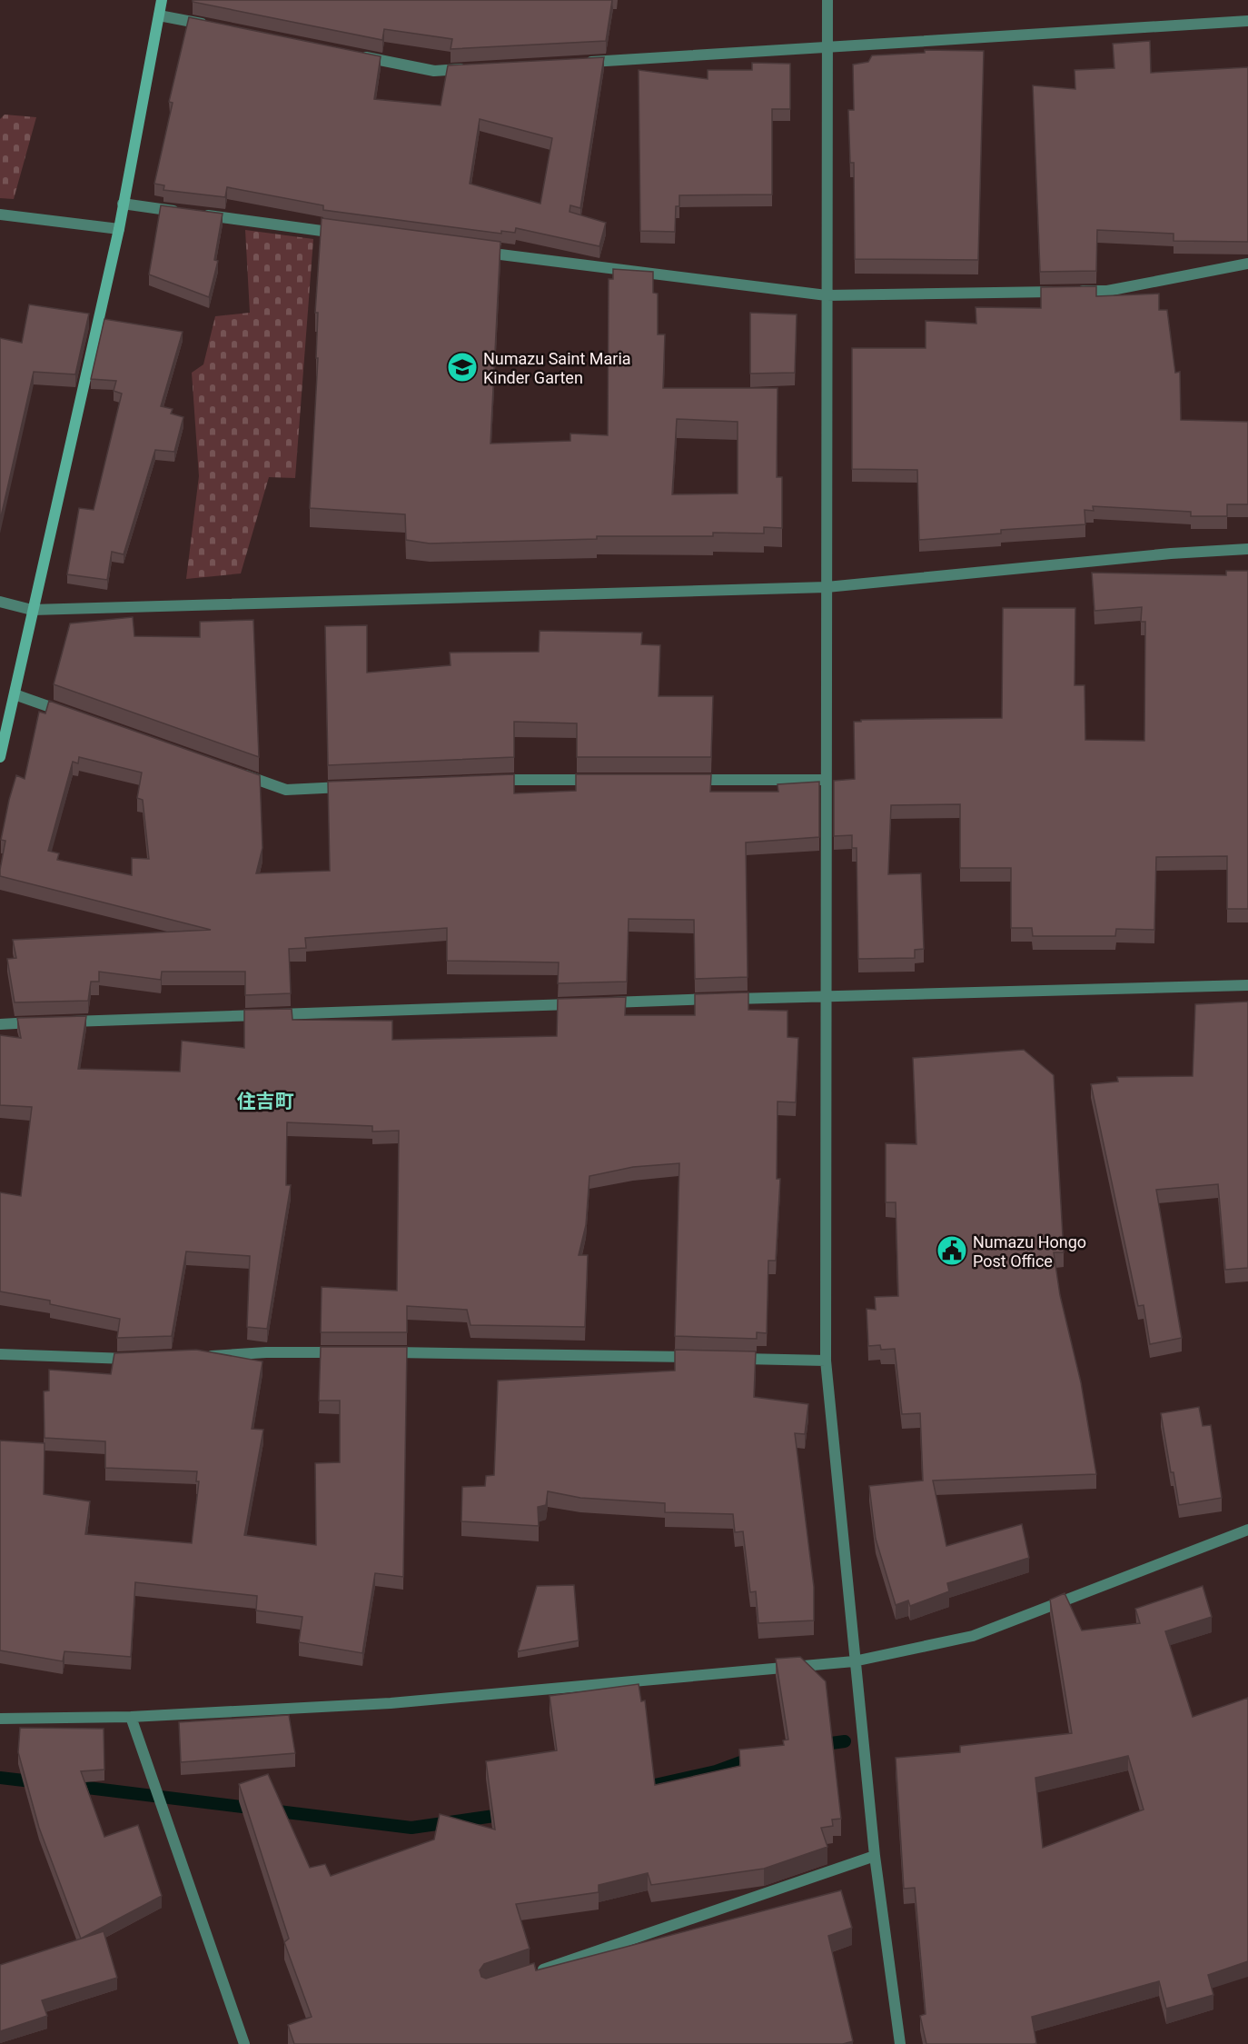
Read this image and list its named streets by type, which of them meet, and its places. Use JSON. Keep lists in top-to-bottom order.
{
  "districts": ["住吉町"],
  "places": {
    "school or university": ["Numazu Saint Maria Kinder Garten"],
    "public building": ["Numazu Hongo Post Office"]
  }
}
